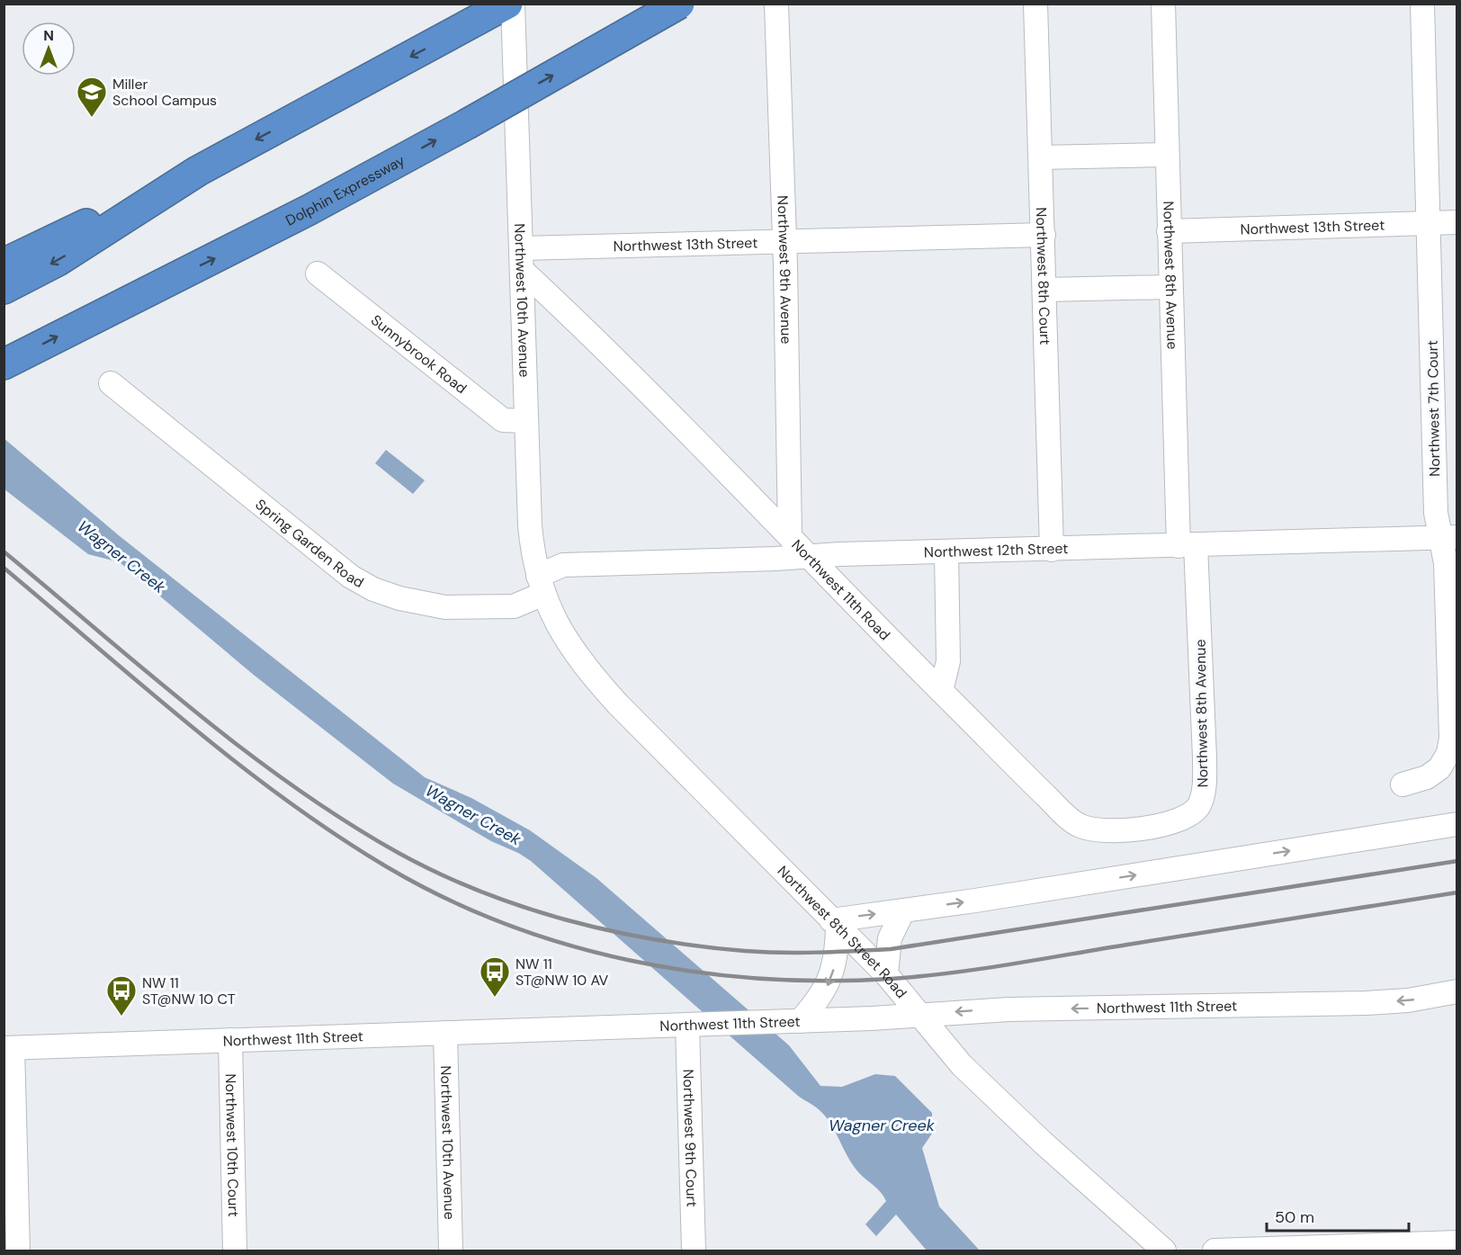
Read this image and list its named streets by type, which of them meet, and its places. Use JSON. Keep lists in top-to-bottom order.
{
  "streets": {
    "highway": ["Dolphin Expressway"],
    "street": [
      "Northwest 13th Street",
      "Northwest 9th Avenue",
      "Northwest 8th Avenue",
      "Northwest 8th Court",
      "Northwest 10th Avenue",
      "Sunnybrook Road",
      "Northwest 7th Court",
      "Spring Garden Road",
      "Northwest 12th Street",
      "Northwest 11th Road",
      "Northwest 8th Street Road",
      "Northwest 11th Street",
      "Northwest 9th Court",
      "Northwest 10th Court"
    ]
  },
  "crossings": [
    ["Northwest 13th Street", "Northwest 9th Avenue"],
    ["Northwest 13th Street", "Northwest 8th Avenue"],
    ["Northwest 13th Street", "Northwest 8th Court"],
    ["Northwest 13th Street", "Northwest 10th Avenue"],
    ["Northwest 13th Street", "Northwest 7th Court"],
    ["Northwest 9th Avenue", "Northwest 11th Road"],
    ["Northwest 8th Avenue", "Northwest 12th Street"],
    ["Northwest 8th Avenue", "Northwest 11th Road"],
    ["Northwest 8th Court", "Northwest 12th Street"],
    ["Northwest 10th Avenue", "Sunnybrook Road"],
    ["Northwest 10th Avenue", "Spring Garden Road"],
    ["Northwest 10th Avenue", "Northwest 12th Street"],
    ["Northwest 10th Avenue", "Northwest 11th Road"],
    ["Northwest 10th Avenue", "Northwest 8th Street Road"],
    ["Northwest 10th Avenue", "Northwest 11th Street"],
    ["Northwest 7th Court", "Northwest 12th Street"],
    ["Spring Garden Road", "Northwest 12th Street"],
    ["Spring Garden Road", "Northwest 8th Street Road"],
    ["Northwest 12th Street", "Northwest 11th Road"],
    ["Northwest 12th Street", "Northwest 8th Street Road"],
    ["Northwest 8th Street Road", "Northwest 11th Street"],
    ["Northwest 11th Street", "Northwest 9th Court"],
    ["Northwest 11th Street", "Northwest 10th Court"]
  ],
  "water": ["Wagner Creek"],
  "places": {
    "school or university": ["Miller School Campus"],
    "bus stop": ["NW 11 ST@NW 10 AV", "NW 11 ST@NW 10 CT"]
  },
  "scale_bar": "50 m",
  "north": "top"
}
